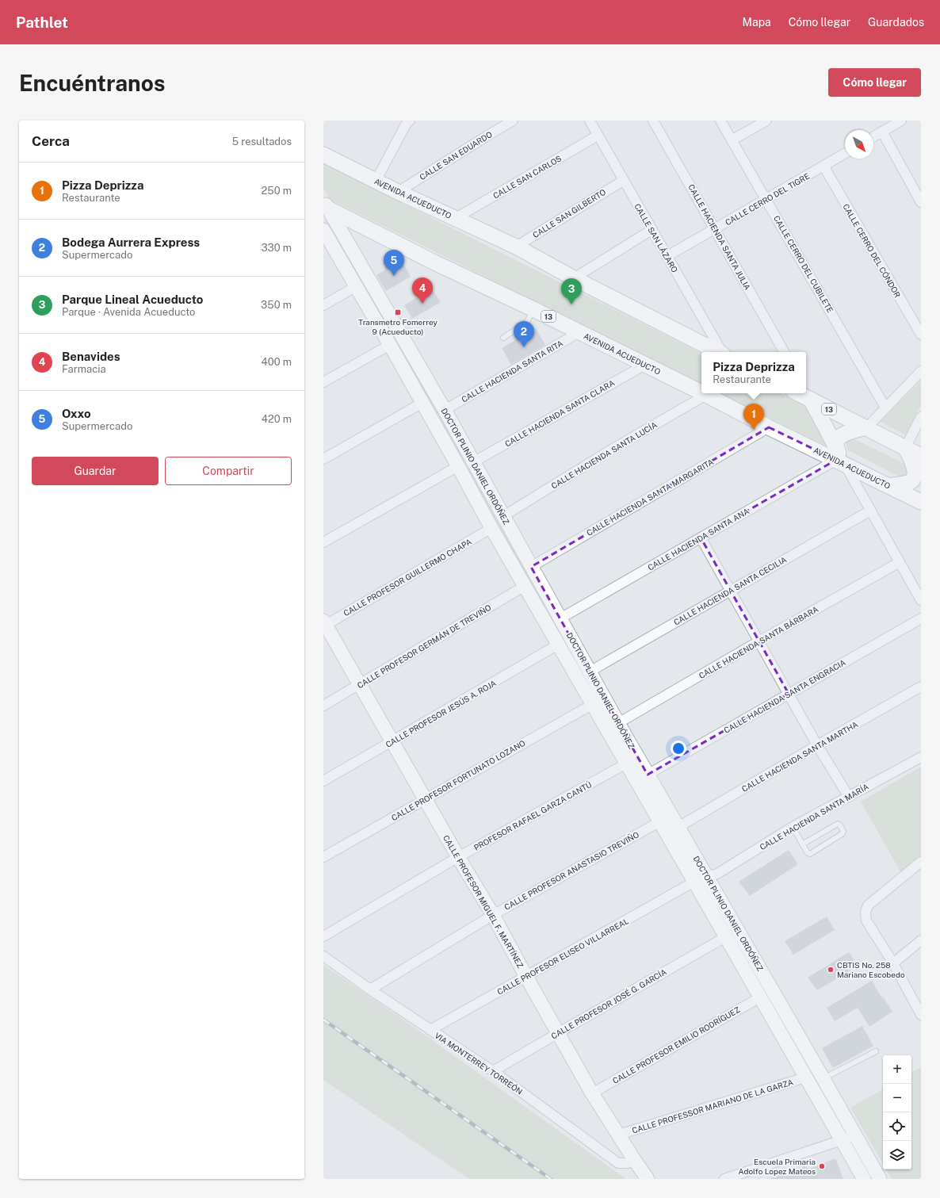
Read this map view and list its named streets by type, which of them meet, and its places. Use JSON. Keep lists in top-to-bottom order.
{
  "streets": {
    "main road": ["AVENIDA ACUEDUCTO", "13"],
    "street": [
      "CALLE SAN EDUARDO",
      "CALLE SAN CARLOS",
      "CALLE CERRO DEL TIGRE",
      "CALLE SAN GILBERTO",
      "CALLE HACIENDA SANTA JULIA",
      "CALLE SAN LÁZARO",
      "CALLE CERRO DEL CÓNDOR",
      "CALLE CERRO DEL CUBILETE",
      "CALLE HACIENDA SANTA RITA",
      "CALLE HACIENDA SANTA CLARA",
      "CALLE HACIENDA SANTA LUCÍA",
      "DOCTOR PLINIO DANIEL ORDÓÑEZ",
      "CALLE HACIENDA SANTA MARGARITA",
      "CALLE HACIENDA SANTA ANA",
      "CALLE PROFESOR GUILLERMO CHAPA",
      "CALLE HACIENDA SANTA CECILIA",
      "CALLE HACIENDA SANTA BÁRBARA",
      "CALLE PROFESOR GERMÁN DE TREVIÑO",
      "CALLE HACIENDA SANTA ENGRACIA",
      "CALLE PROFESOR JESÚS A. ROJA",
      "CALLE HACIENDA SANTA MARTHA",
      "CALLE PROFESOR FORTUNATO LOZANO",
      "PROFESOR RAFAEL GARZA CANTÚ",
      "CALLE HACIENDA SANTA MARÍA",
      "CALLE PROFESOR ANASTASIO TREVIÑO",
      "CALLE PROFESOR MIGUEL F. MARTÍNEZ",
      "CALLE PROFESOR ELISEO VILLARREAL",
      "CALLE PROFESOR JOSÉ G. GARCÍA",
      "CALLE PROFESOR EMILIO RODRÍGUEZ",
      "VIA MONTERREY TORREÓN",
      "CALLE PROFESSOR MARIANO DE LA GARZA"
    ]
  },
  "crossings": [
    ["CALLE SAN EDUARDO", "AVENIDA ACUEDUCTO"],
    ["CALLE SAN CARLOS", "AVENIDA ACUEDUCTO"],
    ["CALLE SAN CARLOS", "CALLE SAN LÁZARO"],
    ["AVENIDA ACUEDUCTO", "CALLE SAN GILBERTO"],
    ["AVENIDA ACUEDUCTO", "CALLE HACIENDA SANTA RITA"],
    ["AVENIDA ACUEDUCTO", "CALLE HACIENDA SANTA CLARA"],
    ["AVENIDA ACUEDUCTO", "CALLE HACIENDA SANTA LUCÍA"],
    ["AVENIDA ACUEDUCTO", "DOCTOR PLINIO DANIEL ORDÓÑEZ"],
    ["AVENIDA ACUEDUCTO", "CALLE HACIENDA SANTA MARGARITA"],
    ["AVENIDA ACUEDUCTO", "CALLE HACIENDA SANTA ANA"],
    ["CALLE CERRO DEL TIGRE", "CALLE HACIENDA SANTA JULIA"],
    ["CALLE CERRO DEL TIGRE", "CALLE SAN LÁZARO"],
    ["CALLE CERRO DEL TIGRE", "CALLE CERRO DEL CÓNDOR"],
    ["CALLE CERRO DEL TIGRE", "CALLE CERRO DEL CUBILETE"],
    ["CALLE SAN GILBERTO", "CALLE SAN LÁZARO"],
    ["CALLE HACIENDA SANTA RITA", "DOCTOR PLINIO DANIEL ORDÓÑEZ"],
    ["CALLE HACIENDA SANTA CLARA", "DOCTOR PLINIO DANIEL ORDÓÑEZ"],
    ["CALLE HACIENDA SANTA LUCÍA", "DOCTOR PLINIO DANIEL ORDÓÑEZ"],
    ["DOCTOR PLINIO DANIEL ORDÓÑEZ", "CALLE HACIENDA SANTA MARGARITA"],
    ["DOCTOR PLINIO DANIEL ORDÓÑEZ", "CALLE HACIENDA SANTA ANA"],
    ["DOCTOR PLINIO DANIEL ORDÓÑEZ", "CALLE PROFESOR GUILLERMO CHAPA"],
    ["DOCTOR PLINIO DANIEL ORDÓÑEZ", "CALLE HACIENDA SANTA CECILIA"],
    ["DOCTOR PLINIO DANIEL ORDÓÑEZ", "CALLE HACIENDA SANTA BÁRBARA"],
    ["DOCTOR PLINIO DANIEL ORDÓÑEZ", "CALLE PROFESOR GERMÁN DE TREVIÑO"],
    ["DOCTOR PLINIO DANIEL ORDÓÑEZ", "CALLE HACIENDA SANTA ENGRACIA"],
    ["DOCTOR PLINIO DANIEL ORDÓÑEZ", "CALLE PROFESOR JESÚS A. ROJA"],
    ["DOCTOR PLINIO DANIEL ORDÓÑEZ", "CALLE HACIENDA SANTA MARTHA"],
    ["DOCTOR PLINIO DANIEL ORDÓÑEZ", "CALLE PROFESOR FORTUNATO LOZANO"],
    ["DOCTOR PLINIO DANIEL ORDÓÑEZ", "PROFESOR RAFAEL GARZA CANTÚ"],
    ["DOCTOR PLINIO DANIEL ORDÓÑEZ", "CALLE HACIENDA SANTA MARÍA"],
    ["DOCTOR PLINIO DANIEL ORDÓÑEZ", "CALLE PROFESOR ANASTASIO TREVIÑO"],
    ["DOCTOR PLINIO DANIEL ORDÓÑEZ", "CALLE PROFESOR ELISEO VILLARREAL"],
    ["DOCTOR PLINIO DANIEL ORDÓÑEZ", "CALLE PROFESOR JOSÉ G. GARCÍA"],
    ["DOCTOR PLINIO DANIEL ORDÓÑEZ", "CALLE PROFESOR EMILIO RODRÍGUEZ"],
    ["DOCTOR PLINIO DANIEL ORDÓÑEZ", "CALLE PROFESSOR MARIANO DE LA GARZA"],
    ["CALLE PROFESOR GUILLERMO CHAPA", "CALLE PROFESOR MIGUEL F. MARTÍNEZ"],
    ["CALLE PROFESOR GERMÁN DE TREVIÑO", "CALLE PROFESOR MIGUEL F. MARTÍNEZ"],
    ["CALLE PROFESOR JESÚS A. ROJA", "CALLE PROFESOR MIGUEL F. MARTÍNEZ"],
    ["CALLE PROFESOR FORTUNATO LOZANO", "CALLE PROFESOR MIGUEL F. MARTÍNEZ"],
    ["PROFESOR RAFAEL GARZA CANTÚ", "CALLE PROFESOR MIGUEL F. MARTÍNEZ"],
    ["CALLE PROFESOR ANASTASIO TREVIÑO", "CALLE PROFESOR MIGUEL F. MARTÍNEZ"],
    ["CALLE PROFESOR ANASTASIO TREVIÑO", "VIA MONTERREY TORREÓN"],
    ["CALLE PROFESOR MIGUEL F. MARTÍNEZ", "CALLE PROFESOR ELISEO VILLARREAL"],
    ["CALLE PROFESOR MIGUEL F. MARTÍNEZ", "CALLE PROFESOR JOSÉ G. GARCÍA"],
    ["CALLE PROFESOR MIGUEL F. MARTÍNEZ", "CALLE PROFESOR EMILIO RODRÍGUEZ"],
    ["CALLE PROFESOR MIGUEL F. MARTÍNEZ", "VIA MONTERREY TORREÓN"],
    ["CALLE PROFESOR MIGUEL F. MARTÍNEZ", "CALLE PROFESSOR MARIANO DE LA GARZA"],
    ["CALLE PROFESOR ELISEO VILLARREAL", "VIA MONTERREY TORREÓN"],
    ["CALLE PROFESOR JOSÉ G. GARCÍA", "VIA MONTERREY TORREÓN"]
  ],
  "places": {
    "transit": ["Transmetro Fomerrey 9 (Acueducto)"],
    "other": ["CBTIS No. 258 Mariano Escobedo", "Escuela Primaria Adolfo Lopez Mateos"]
  },
  "north": "bottom right",
  "page": {
    "header": "Pathlet",
    "nav": ["Mapa", "Cómo llegar", "Guardados"],
    "buttons": [
      "Cómo llegar",
      ["Guardar", "Compartir"]
    ],
    "title": "Encuéntranos",
    "heading": ["Cerca", "5 resultados"],
    "list": [
      {
        "mark": "1",
        "name": "Pizza Deprizza",
        "note": "Restaurante",
        "value": "250 m"
      },
      {
        "mark": "2",
        "name": "Bodega Aurrera Express",
        "note": "Supermercado",
        "value": "330 m"
      },
      {
        "mark": "3",
        "name": "Parque Lineal Acueducto",
        "note": "Parque · Avenida Acueducto",
        "value": "350 m"
      },
      {
        "mark": "4",
        "name": "Benavides",
        "note": "Farmacia",
        "value": "400 m"
      },
      {
        "mark": "5",
        "name": "Oxxo",
        "note": "Supermercado",
        "value": "420 m"
      }
    ],
    "pins": [
      "5",
      "4",
      "3",
      "2",
      "1"
    ],
    "popup": ["Pizza Deprizza", "Restaurante"],
    "map_buttons": ["+", "−"]
  }
}
